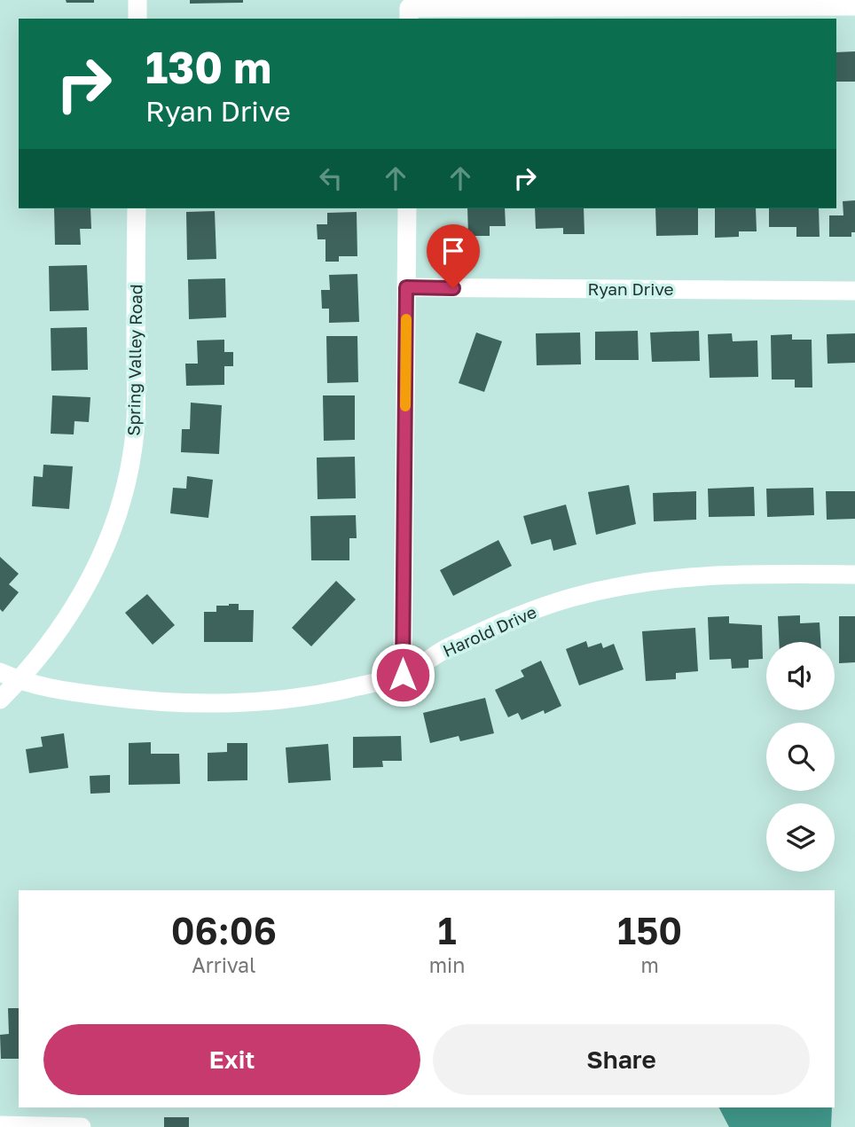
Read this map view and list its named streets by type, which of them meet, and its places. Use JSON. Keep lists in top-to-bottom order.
{
  "streets": {
    "street": ["Ryan Drive", "Spring Valley Road", "Harold Drive"]
  },
  "crossings": [
    ["Spring Valley Road", "Harold Drive"]
  ],
  "page": {
    "turn": ["130 m", "Ryan Drive"],
    "eta": [
      "06:06",
      "Arrival",
      "1",
      "min",
      "150",
      "m"
    ],
    "buttons": ["Exit", "Share"]
  }
}
